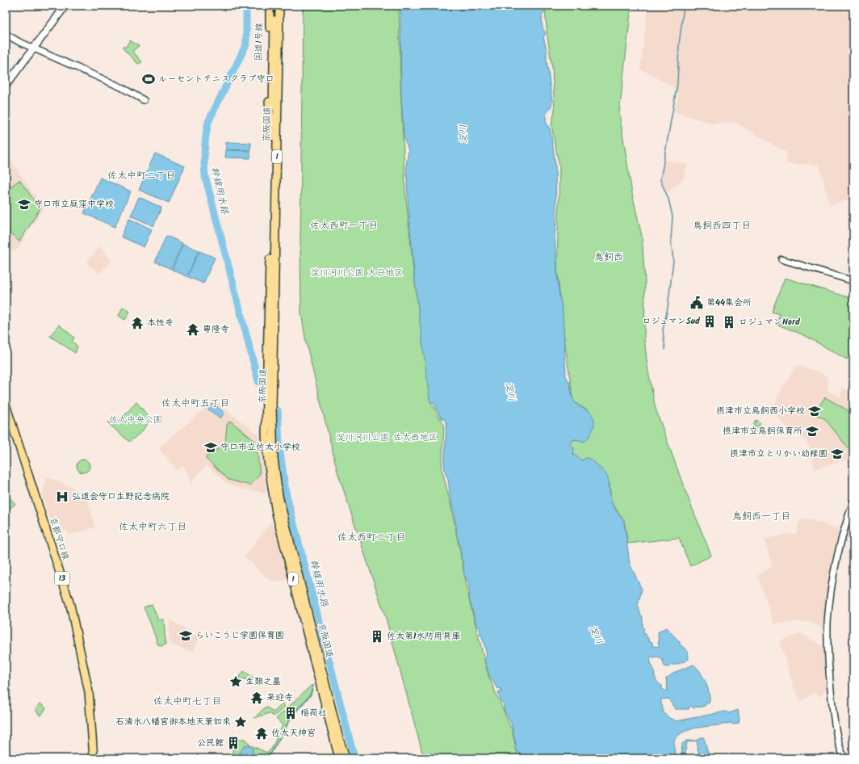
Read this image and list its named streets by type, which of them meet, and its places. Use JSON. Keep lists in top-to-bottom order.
{
  "streets": {
    "main road": [
      "国道1号線",
      "京阪国道",
      "1",
      "京都守口線",
      "13"
    ]
  },
  "crossings": [
    ["国道1号線", "京阪国道"]
  ],
  "districts": [
    "佐太中町二丁目",
    "佐太西町一丁目",
    "鳥飼西四丁目",
    "鳥飼西",
    "佐太中町五丁目",
    "鳥飼西一丁目",
    "佐太中町六丁目",
    "佐太西町二丁目",
    "佐太中町七丁目"
  ],
  "water": ["淀川", "幹線用水路"],
  "parks": ["淀川河川公園 大日地区", "佐太中央公園", "淀川河川公園 佐太西地区"],
  "places": {
    "sports": ["ルーセントテニスクラブ守口"],
    "school or university": [
      "守口市立庭窪中学校",
      "摂津市立鳥飼西小学校",
      "摂津市立鳥飼保育所",
      "守口市立佐太小学校",
      "摂津市立とりかい幼稚園",
      "らいこうじ学園保育園"
    ],
    "public building": ["第44集会所"],
    "building": [
      "ロジュマンSud",
      "ロジュマンNord",
      "佐太第1水防用具庫",
      "稲荷社",
      "公民館"
    ],
    "temple": [
      "本性寺",
      "専隆寺",
      "来迎寺",
      "佐太天神宮"
    ],
    "hospital": ["弘道会守口生野記念病院"],
    "place": ["生類之墓", "石清水八幡宮御本地天筆如來"]
  }
}
